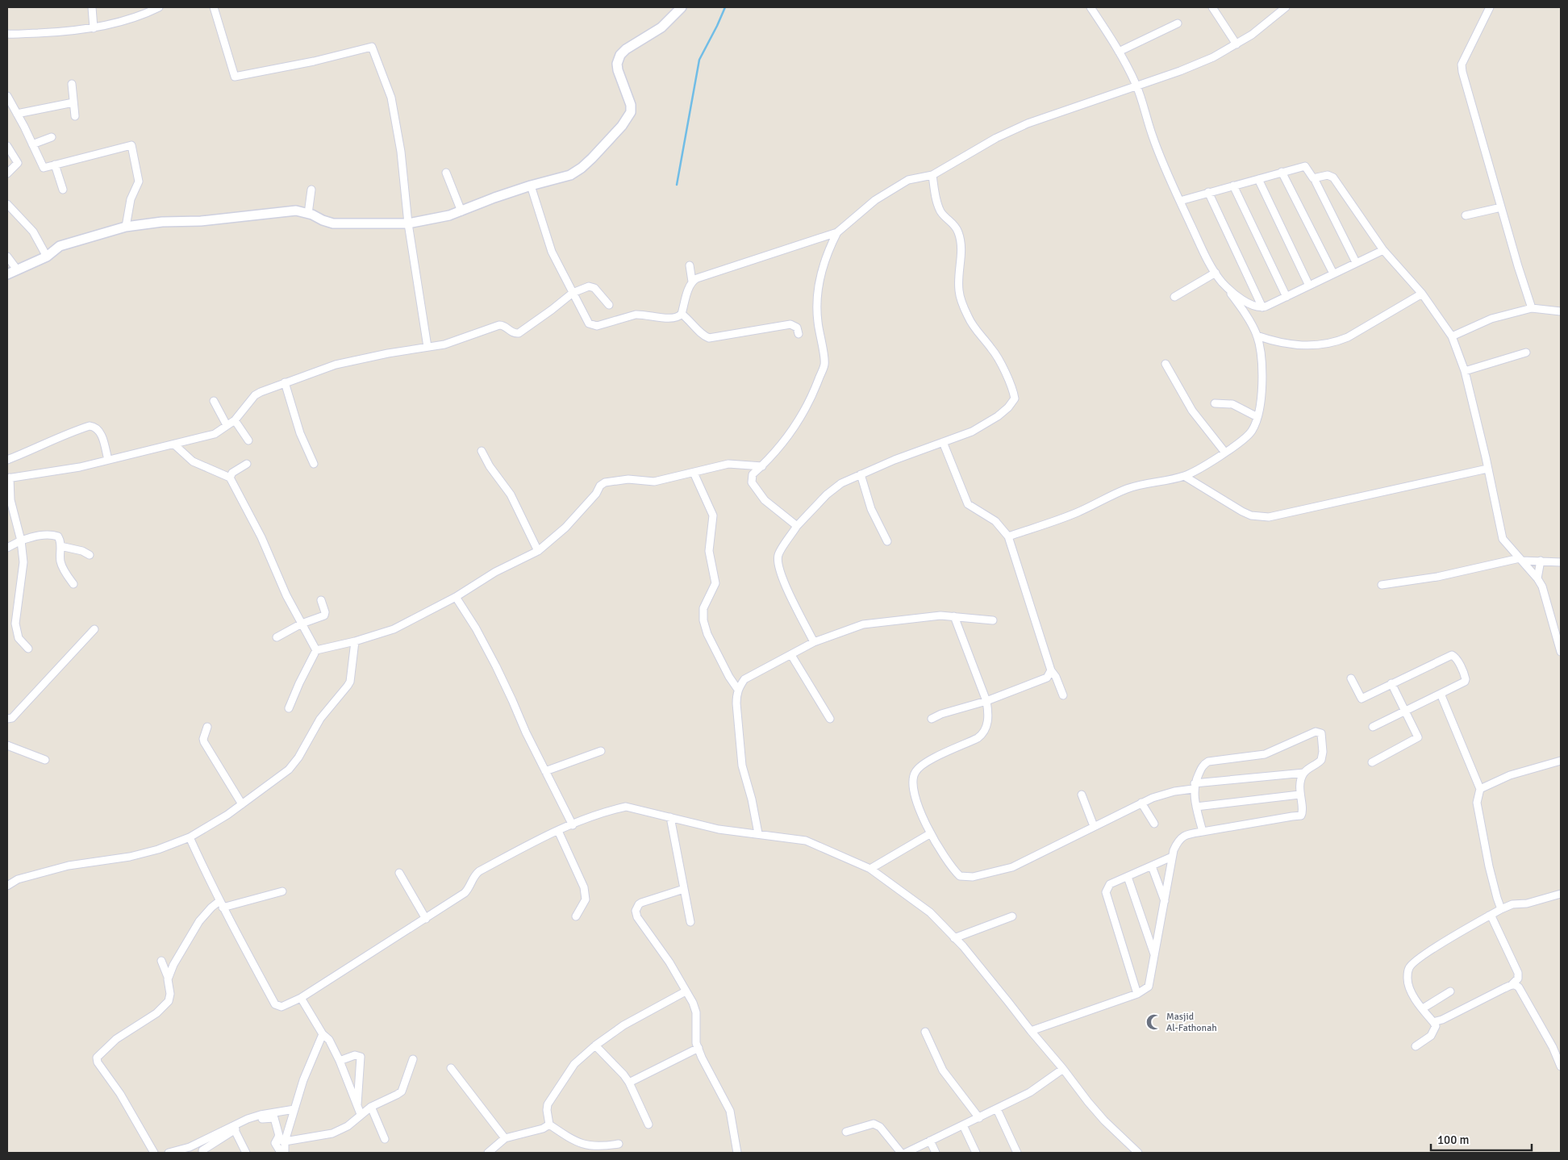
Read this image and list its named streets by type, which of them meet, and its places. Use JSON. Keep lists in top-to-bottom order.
{
  "places": {
    "mosque": ["Masjid Al-Fathonah"]
  },
  "scale_bar": "100 m"
}
